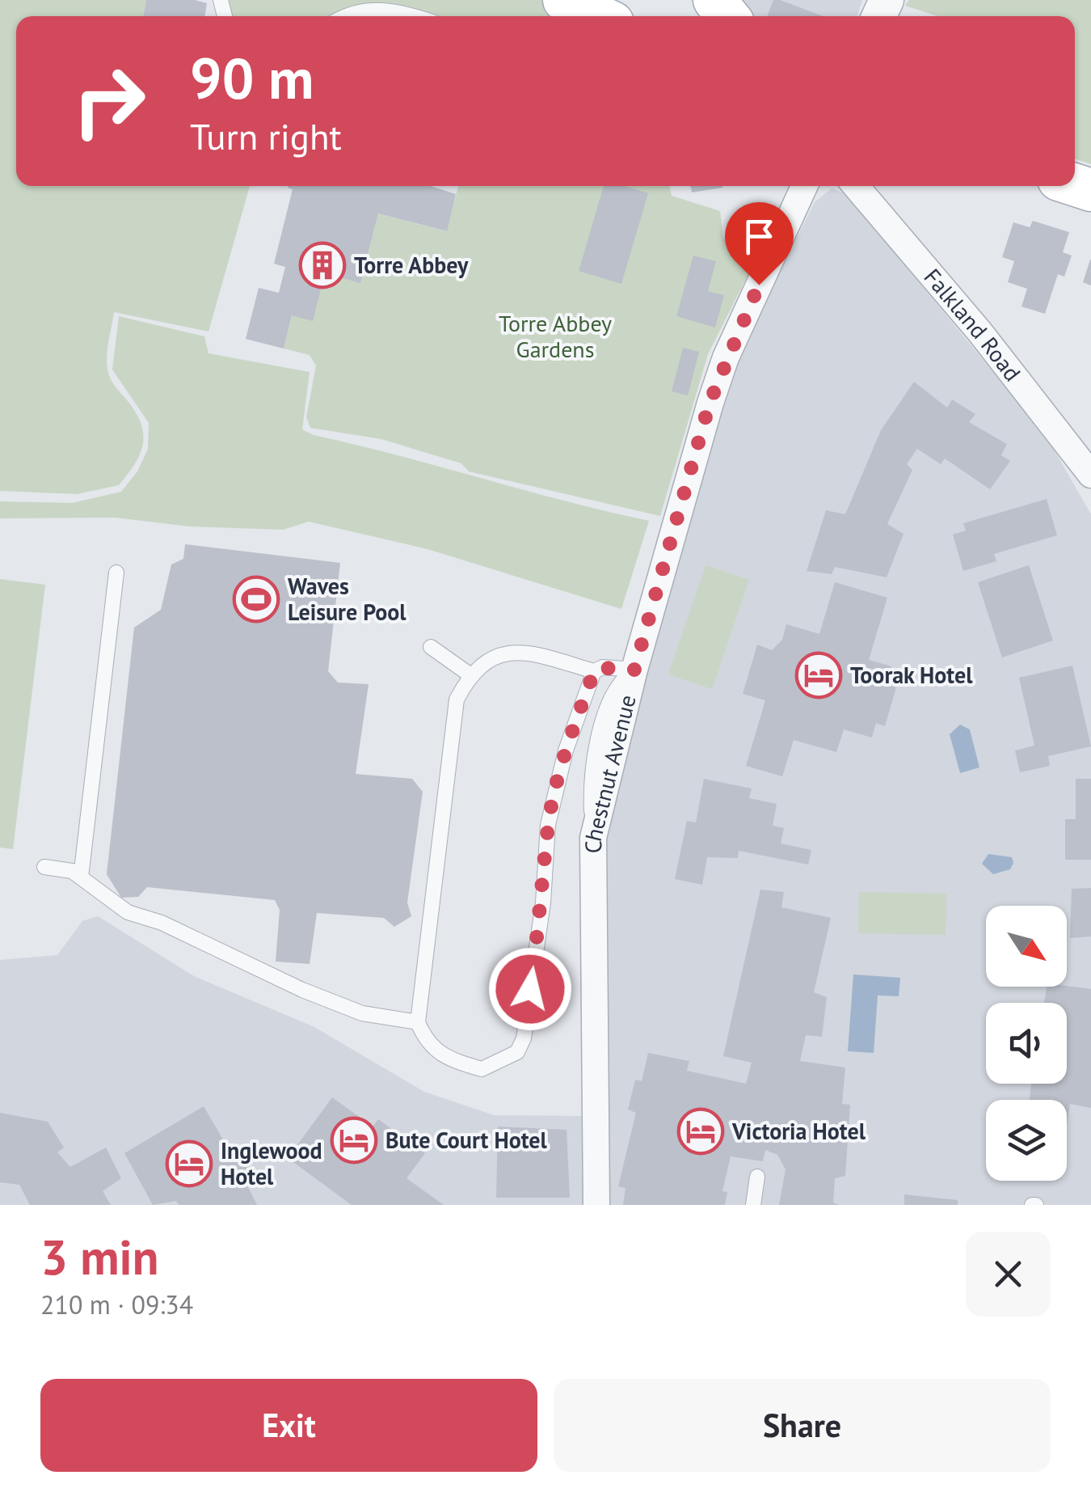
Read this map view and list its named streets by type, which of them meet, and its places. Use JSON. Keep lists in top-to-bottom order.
{
  "streets": {
    "street": ["Falkland Road", "Chestnut Avenue"]
  },
  "parks": ["Torre Abbey Gardens"],
  "places": {
    "building": ["Torre Abbey"],
    "sports": ["Waves Leisure Pool"],
    "hotel": [
      "Toorak Hotel",
      "Victoria Hotel",
      "Bute Court Hotel",
      "Inglewood Hotel"
    ]
  },
  "north": "bottom right",
  "page": {
    "turn": ["90 m", "Turn right"],
    "heading": ["3 min", "210 m · 09:34"],
    "buttons": ["Exit", "Share"]
  }
}
